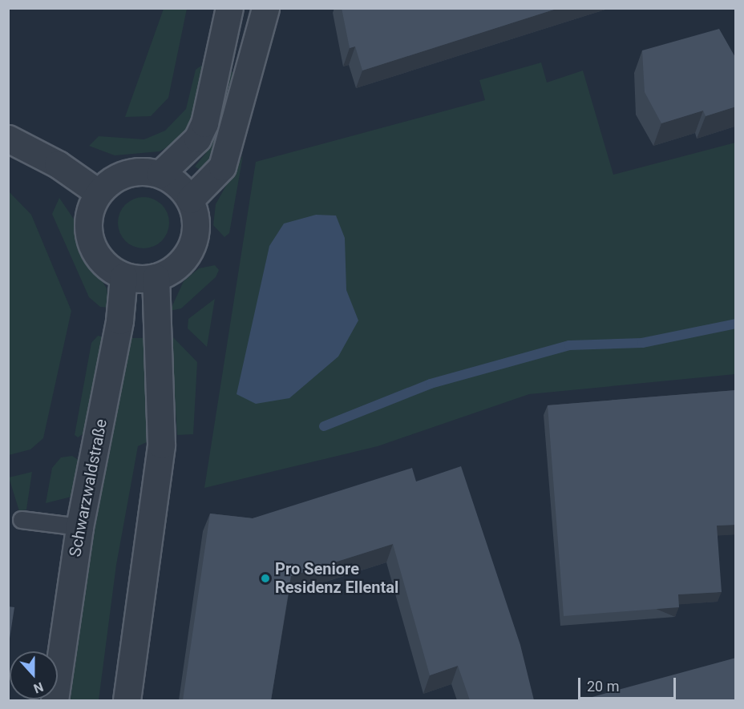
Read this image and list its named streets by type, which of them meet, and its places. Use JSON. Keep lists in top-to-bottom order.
{
  "streets": {
    "street": ["Schwarzwaldstraße"]
  },
  "places": ["Pro Seniore Residenz Ellental"],
  "scale_bar": "20 m",
  "north": "bottom"
}
